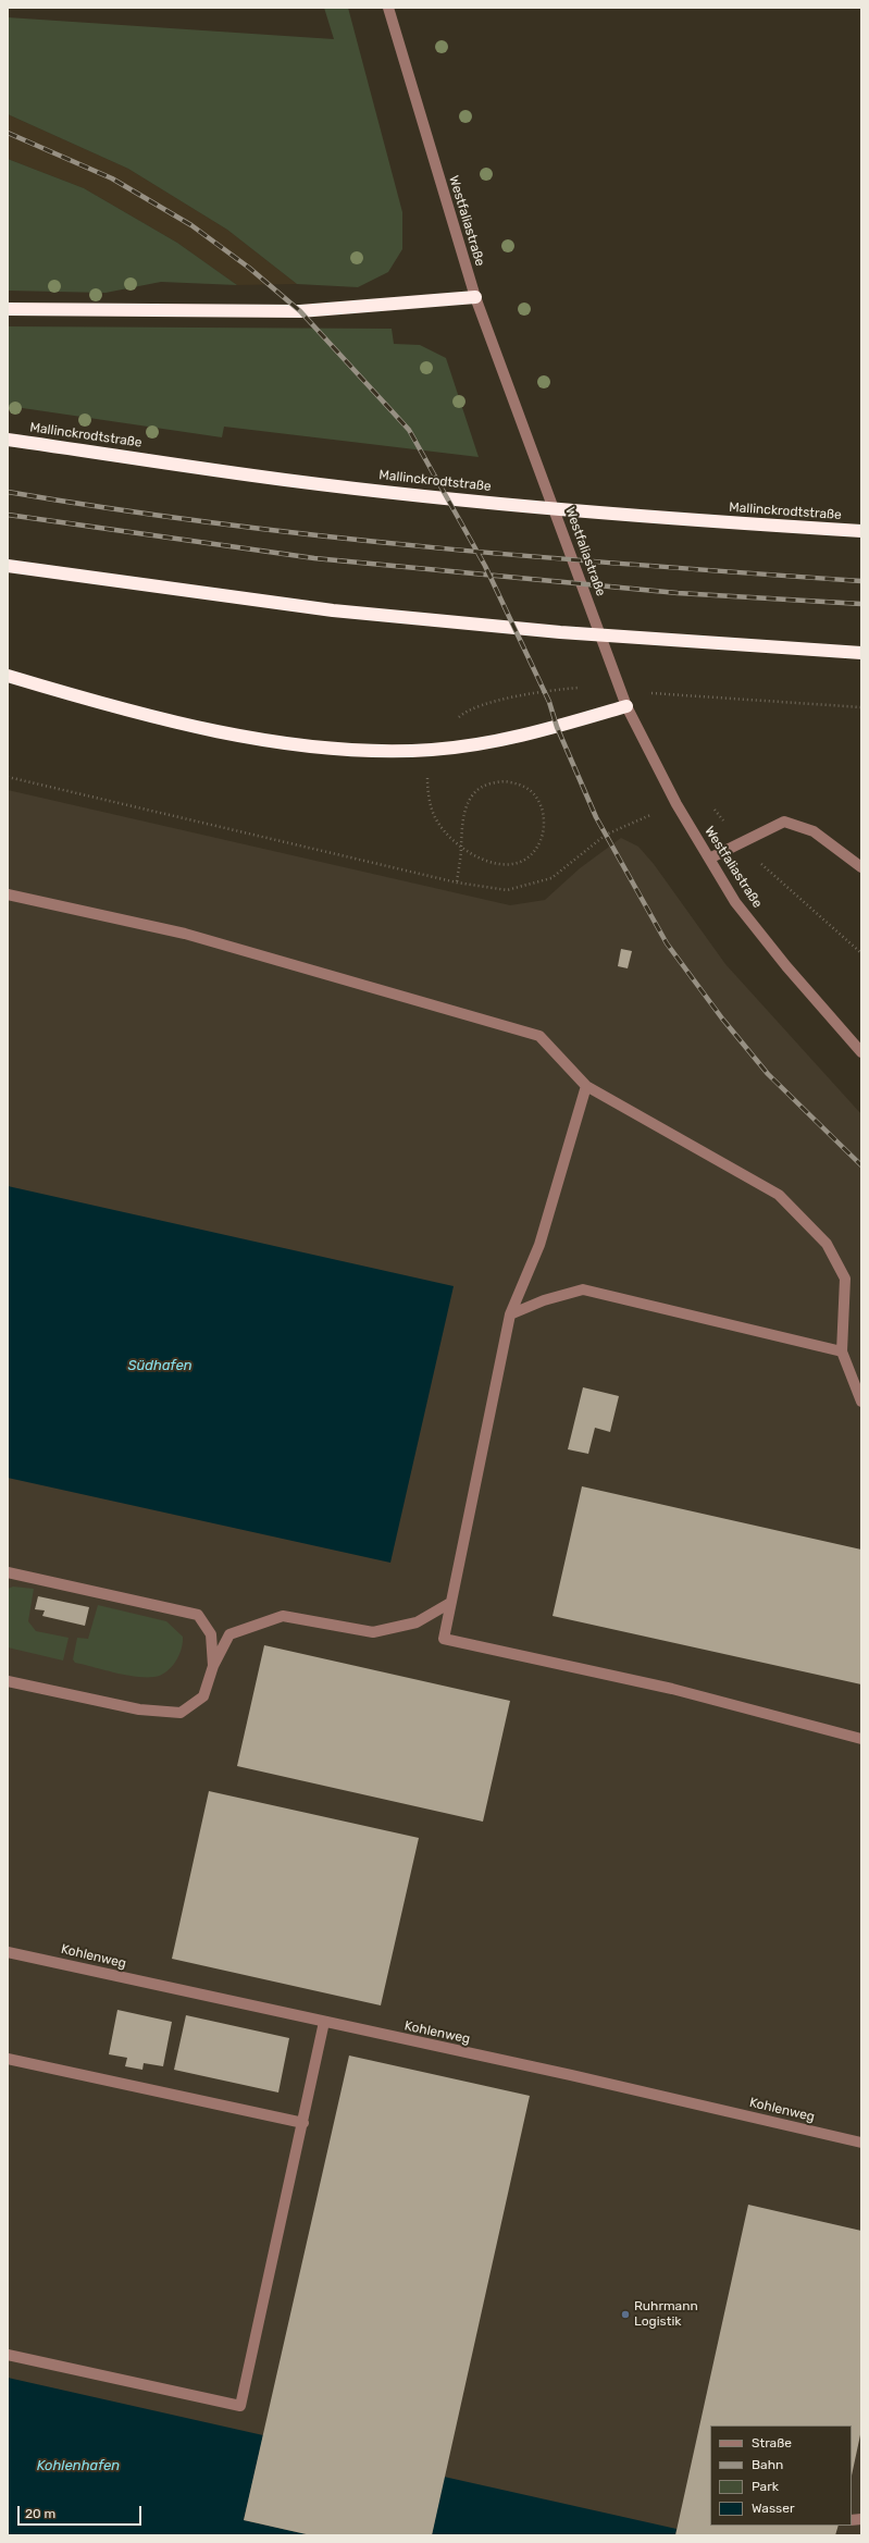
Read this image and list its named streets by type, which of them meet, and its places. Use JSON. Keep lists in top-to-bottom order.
{
  "streets": {
    "highway": ["Mallinckrodtstraße"],
    "street": ["Westfaliastraße", "Kohlenweg"]
  },
  "water": ["Südhafen", "Kohlenhafen"],
  "places": ["Ruhrmann Logistik"],
  "legend": [
    "Straße",
    "Bahn",
    "Park",
    "Wasser"
  ],
  "scale_bar": "20 m"
}
